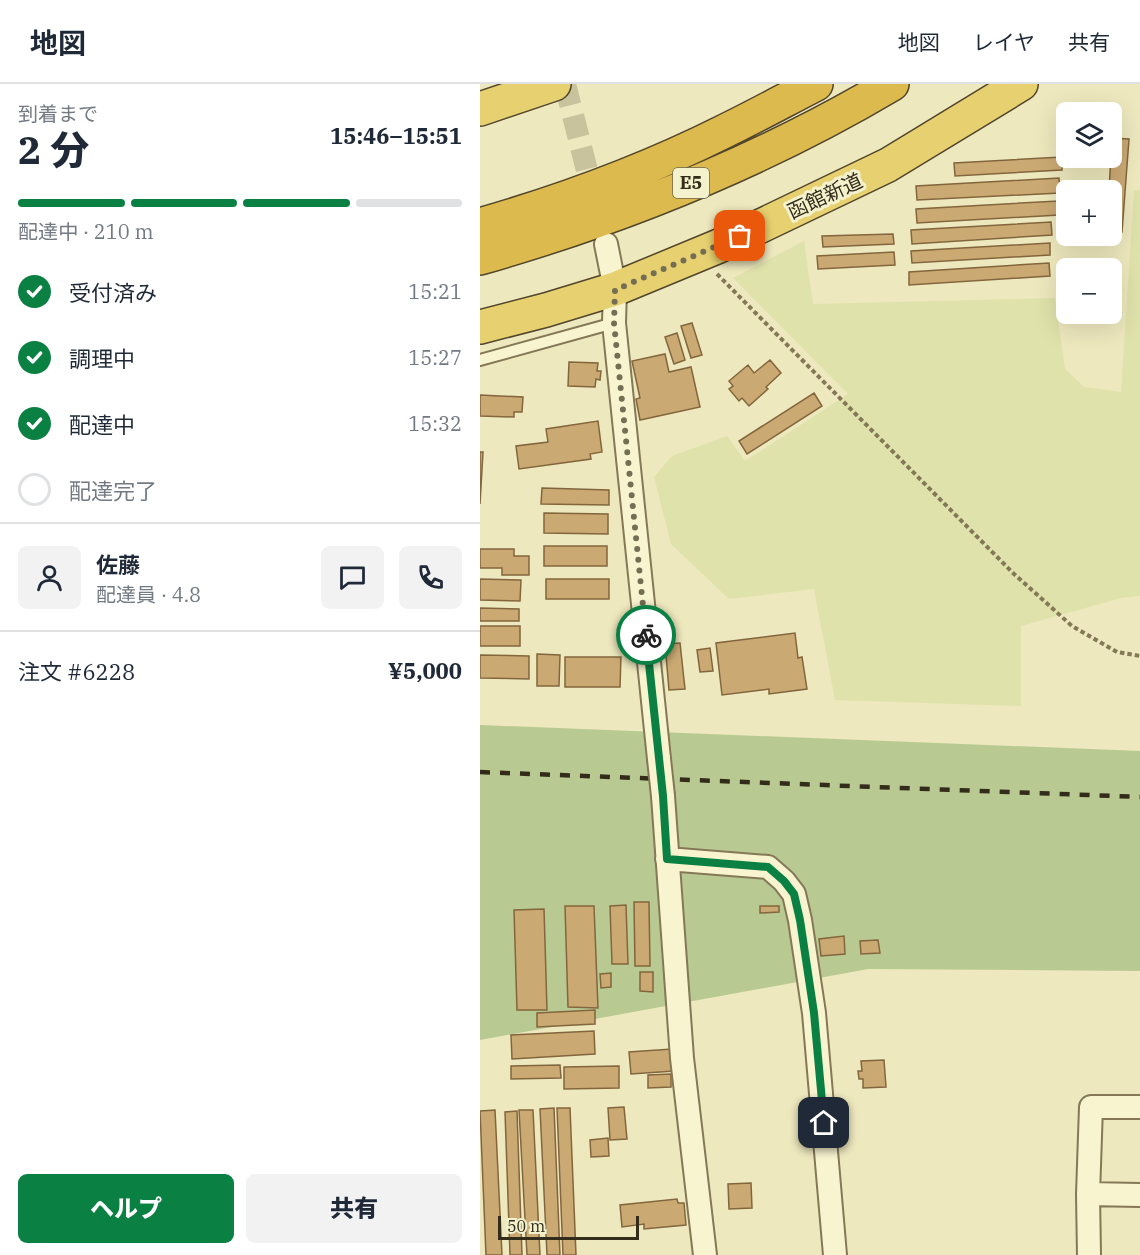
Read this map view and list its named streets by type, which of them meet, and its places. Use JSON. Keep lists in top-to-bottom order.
{
  "streets": {
    "highway": ["E5", "函館新道"]
  },
  "scale_bar": "50 m",
  "page": {
    "header": "地図",
    "nav": ["地図", "レイヤ", "共有"],
    "heading": ["2 分", "到着まで", "15:46–15:51"],
    "panel": [
      "佐藤",
      "配達員 · 4.8",
      "注文 #6228",
      "¥5,000"
    ],
    "map_buttons": ["+", "−"],
    "bar": "配達中 · 210 m",
    "list": [
      ["受付済み", "15:21"],
      ["調理中", "15:27"],
      ["配達中", "15:32"],
      "配達完了"
    ],
    "buttons": ["ヘルプ", "共有"],
    "scale": "50 m"
  }
}
